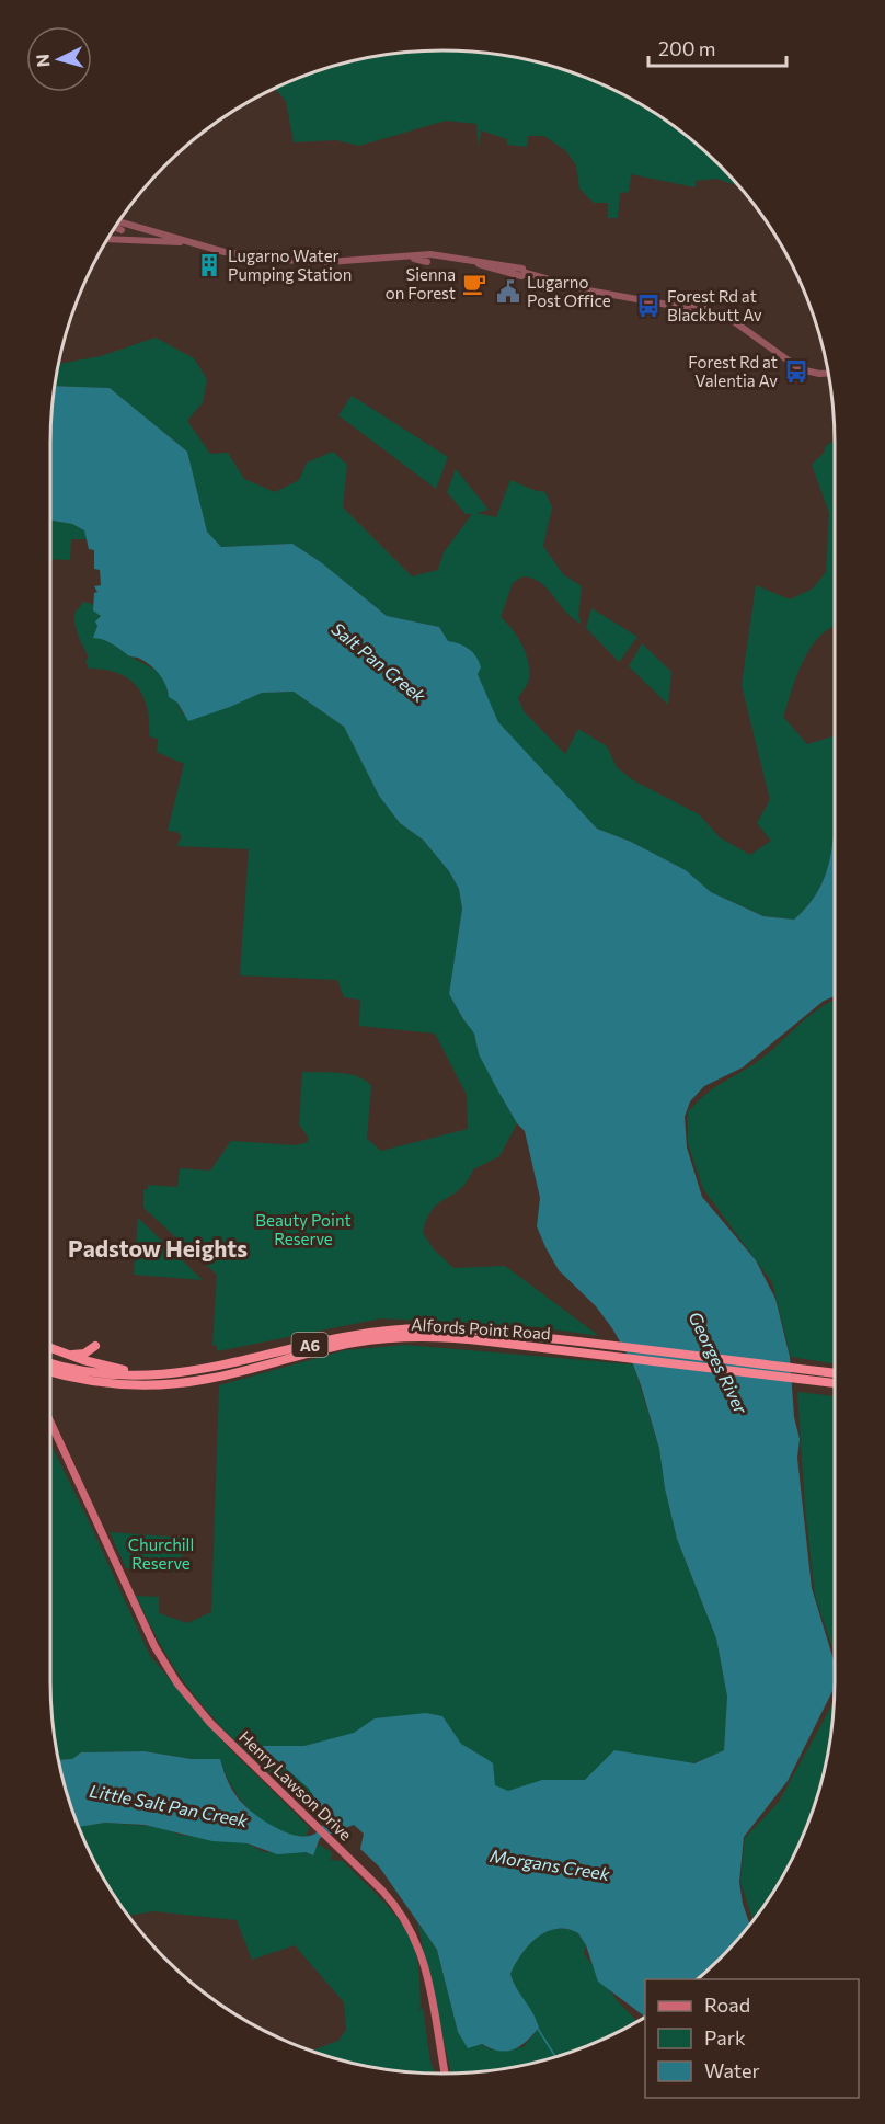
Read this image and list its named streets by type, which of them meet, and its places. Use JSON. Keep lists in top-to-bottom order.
{
  "streets": {
    "highway": ["Alfords Point Road", "A6"],
    "main road": ["Henry Lawson Drive"]
  },
  "crossings": [
    ["Alfords Point Road", "A6"]
  ],
  "districts": ["Padstow Heights"],
  "water": [
    "Salt Pan Creek",
    "Georges River",
    "Little Salt Pan Creek",
    "Morgans Creek"
  ],
  "parks": ["Beauty Point Reserve", "Churchill Reserve"],
  "places": {
    "building": ["Lugarno Water Pumping Station"],
    "cafe": ["Sienna on Forest"],
    "public building": ["Lugarno Post Office"],
    "bus stop": ["Forest Rd at Blackbutt Av", "Forest Rd at Valentia Av"]
  },
  "legend": ["Road", "Park", "Water"],
  "scale_bar": "200 m",
  "north": "left"
}
